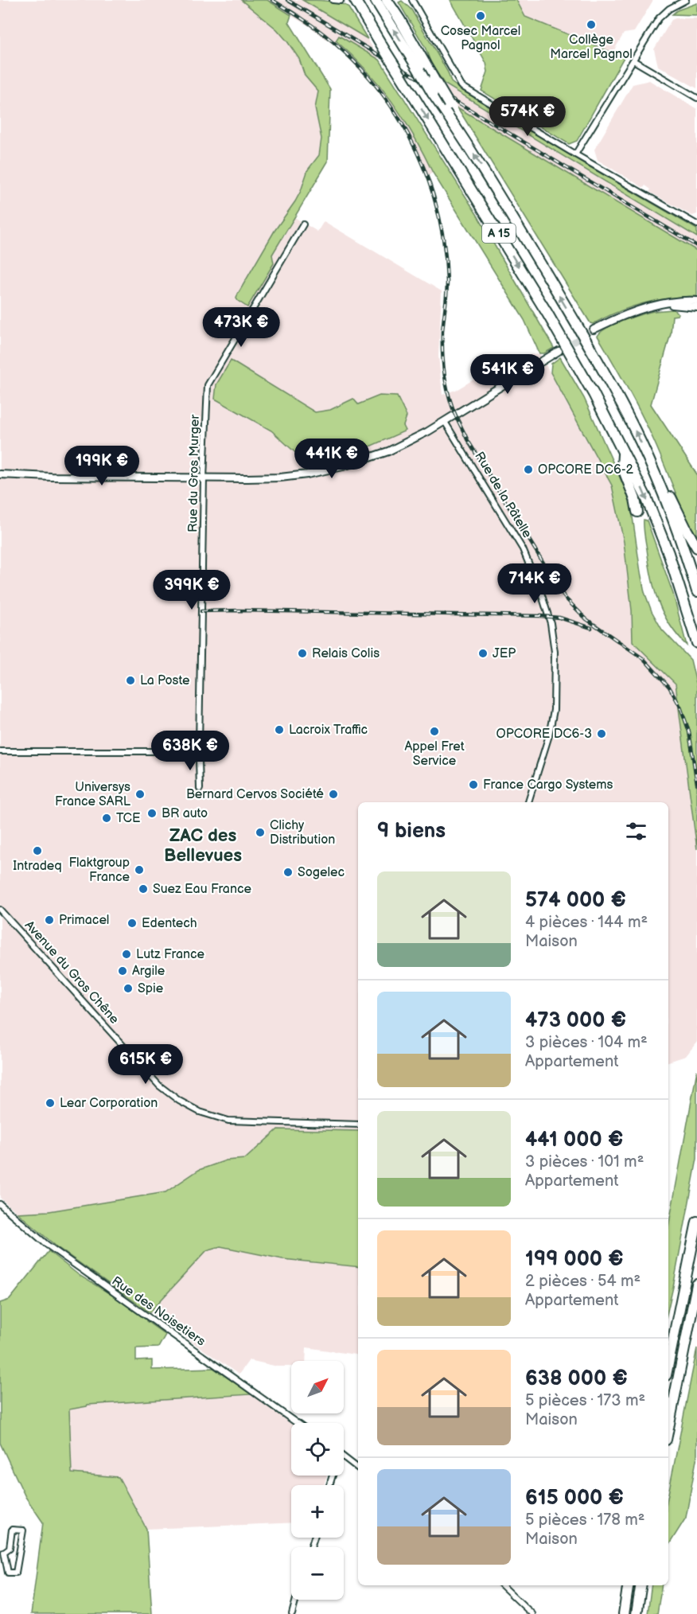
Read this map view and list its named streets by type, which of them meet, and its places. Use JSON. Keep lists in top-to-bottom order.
{
  "streets": {
    "highway": ["A 15"],
    "street": [
      "Rue du Gros Murger",
      "Rue de la Pâtelle",
      "Avenue du Gros Chêne",
      "Rue des Noisetiers"
    ]
  },
  "districts": ["ZAC des Bellevues"],
  "places": [
    "Cosec Marcel Pagnol",
    "Collège Marcel Pagnol",
    "OPCORE DC6-2",
    "Relais Colis",
    "JEP",
    "La Poste",
    "Lacroix Traffic",
    "Appel Fret Service",
    "OPCORE DC6-3",
    "France Cargo Systems",
    "Universys France SARL",
    "Bernard Cervos Société",
    "BR auto",
    "TCE",
    "Clichy Distribution",
    "Intradeq",
    "Flaktgroup France",
    "Sogelec",
    "Suez Eau France",
    "Primacel",
    "Edentech",
    "Lutz France",
    "Argile",
    "Spie",
    "Lear Corporation"
  ],
  "north": "top right",
  "page": {
    "price": [
      "574K €",
      "473K €",
      "541K €",
      "441K €",
      "199K €",
      "714K €",
      "399K €",
      "638K €",
      "615K €"
    ],
    "heading": "9 biens",
    "list": [
      {
        "name": "574 000 €",
        "note": "4 pièces · 144 m² · Maison"
      },
      {
        "name": "473 000 €",
        "note": "3 pièces · 104 m² · Appartement"
      },
      {
        "name": "441 000 €",
        "note": "3 pièces · 101 m² · Appartement"
      },
      {
        "name": "199 000 €",
        "note": "2 pièces · 54 m² · Appartement"
      },
      {
        "name": "638 000 €",
        "note": "5 pièces · 173 m² · Maison"
      },
      {
        "name": "615 000 €",
        "note": "5 pièces · 178 m² · Maison"
      }
    ],
    "map_buttons": ["+", "−"]
  }
}
